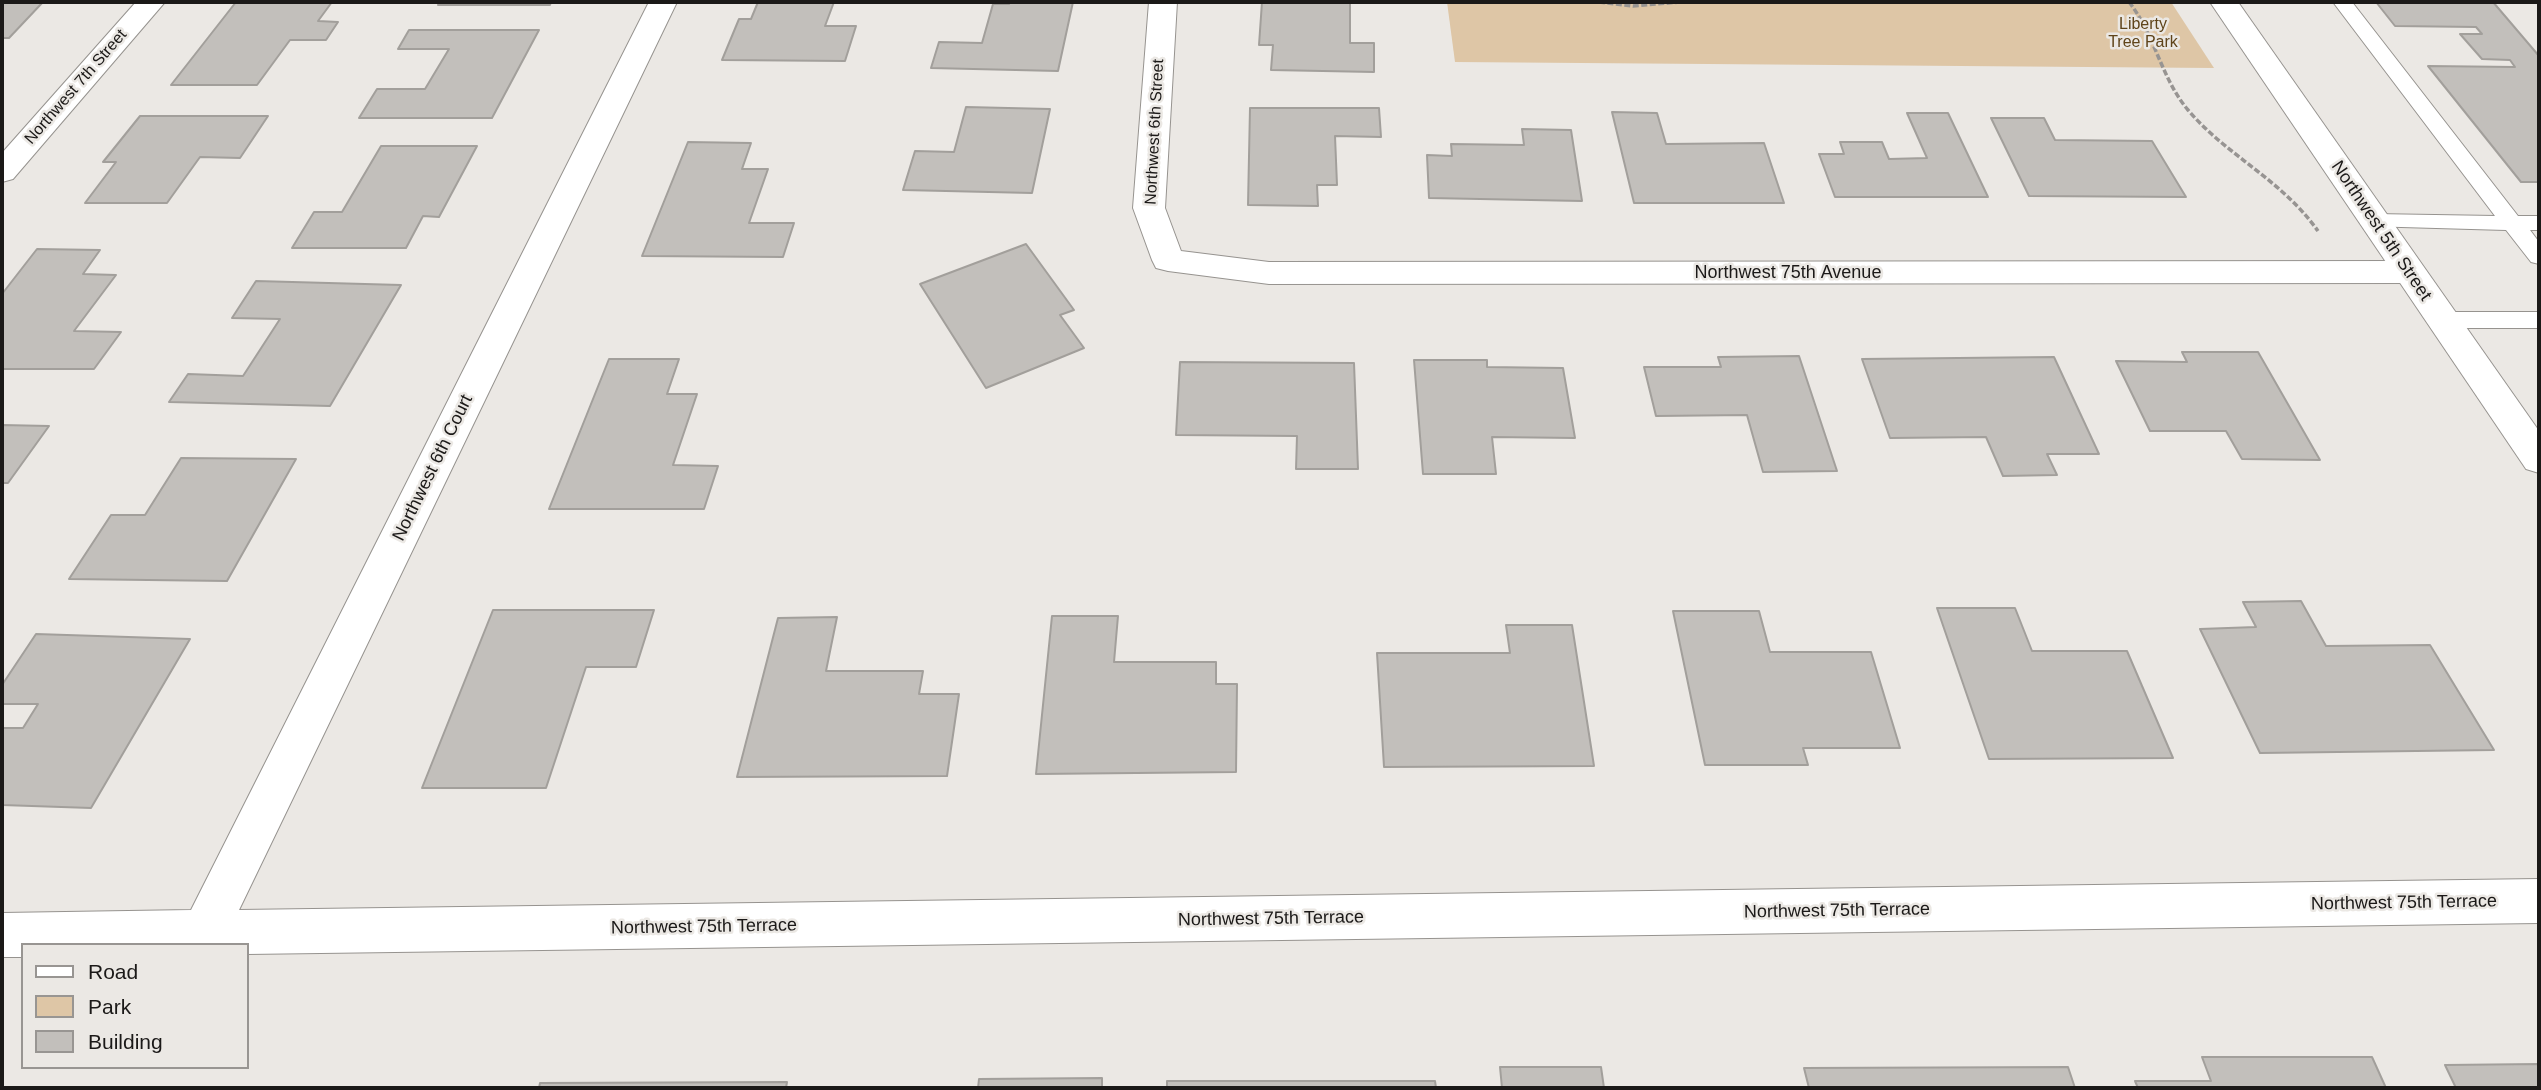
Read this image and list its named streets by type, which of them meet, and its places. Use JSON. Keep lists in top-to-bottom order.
{
  "streets": {
    "street": [
      "Northwest 7th Street",
      "Northwest 6th Street",
      "Northwest 5th Street",
      "Northwest 75th Avenue",
      "Northwest 6th Court",
      "Northwest 75th Terrace"
    ]
  },
  "crossings": [
    ["Northwest 6th Street", "Northwest 75th Avenue"],
    ["Northwest 5th Street", "Northwest 75th Avenue"],
    ["Northwest 6th Court", "Northwest 75th Terrace"]
  ],
  "parks": ["Liberty Tree Park"],
  "legend": ["Road", "Park", "Building"]
}
